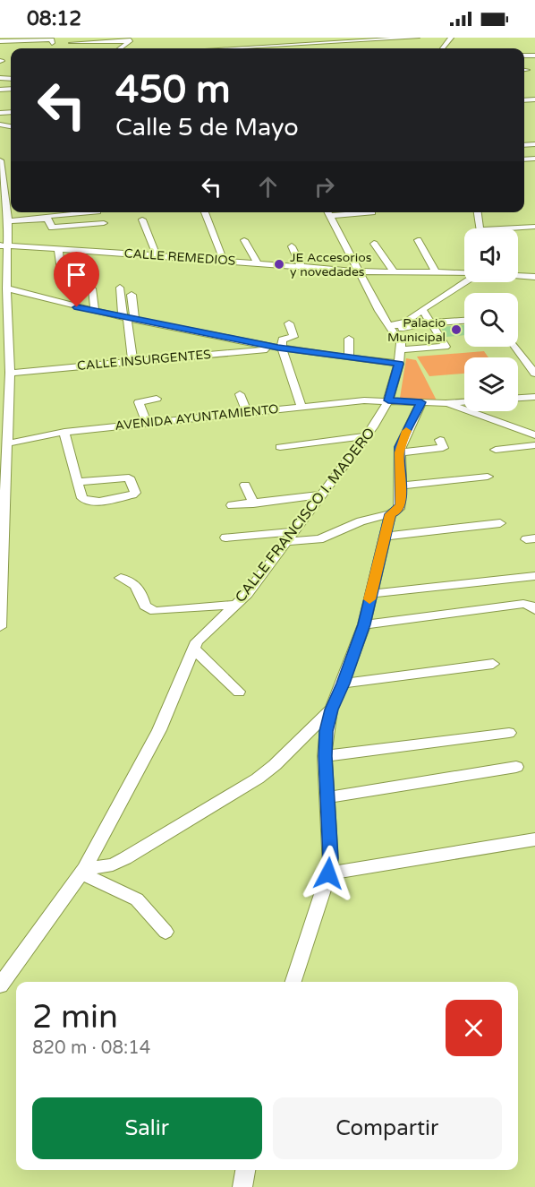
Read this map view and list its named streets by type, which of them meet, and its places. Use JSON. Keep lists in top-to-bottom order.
{
  "streets": {
    "street": [
      "CALLE REMEDIOS",
      "CALLE INSURGENTES",
      "AVENIDA AYUNTAMIENTO",
      "CALLE FRANCISCO I. MADERO"
    ]
  },
  "crossings": [
    ["AVENIDA AYUNTAMIENTO", "CALLE FRANCISCO I. MADERO"]
  ],
  "places": ["JE Accesorios y novedades", "Palacio Municipal"],
  "page": {
    "status": "08:12",
    "turn": ["450 m", "Calle 5 de Mayo"],
    "heading": ["2 min", "820 m · 08:14"],
    "buttons": ["Salir", "Compartir"]
  }
}
